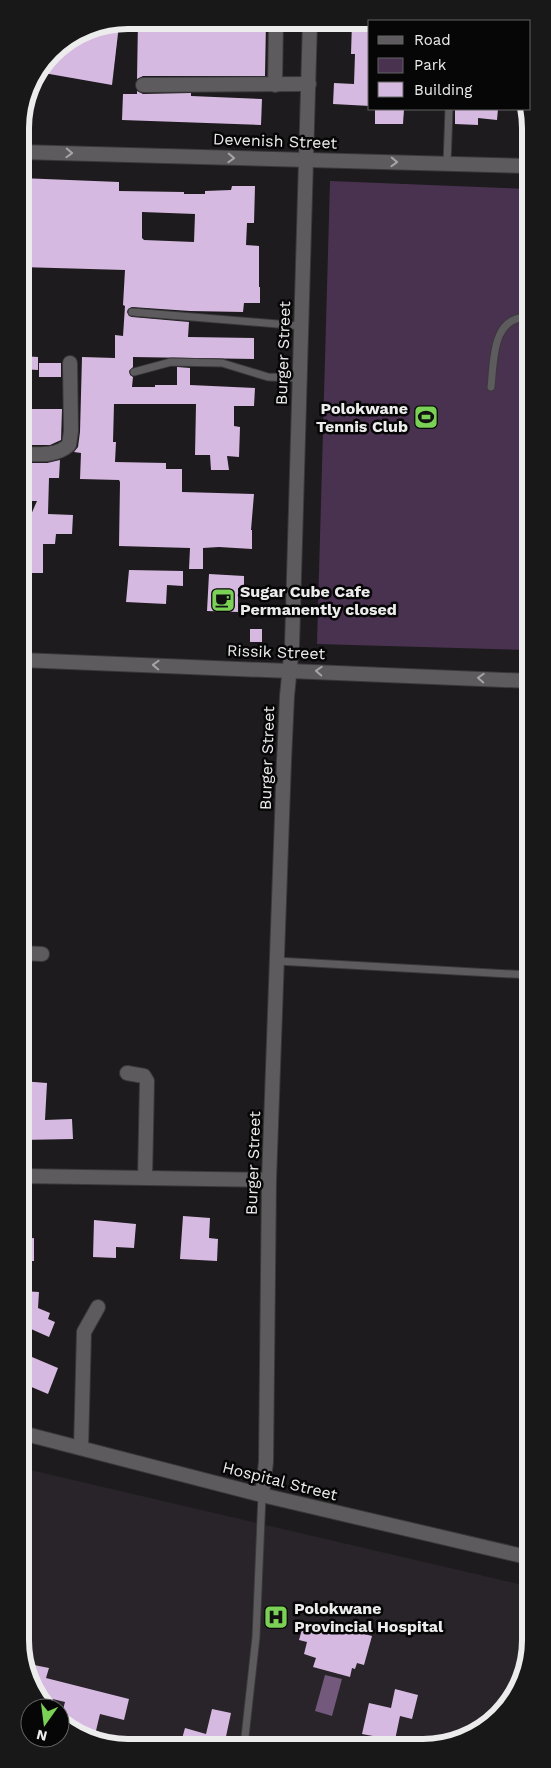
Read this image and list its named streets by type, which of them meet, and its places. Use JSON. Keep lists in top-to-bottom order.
{
  "streets": {
    "street": [
      "Devenish Street",
      "Burger Street",
      "Rissik Street",
      "Hospital Street"
    ]
  },
  "crossings": [
    ["Devenish Street", "Burger Street"],
    ["Burger Street", "Rissik Street"],
    ["Burger Street", "Hospital Street"]
  ],
  "one_way": ["Rissik Street"],
  "places": {
    "sports": ["Polokwane Tennis Club"],
    "cafe": ["Sugar Cube Cafe Permanently closed"],
    "hospital": ["Polokwane Provincial Hospital"]
  },
  "legend": ["Road", "Park", "Building"],
  "north": "bottom"
}
